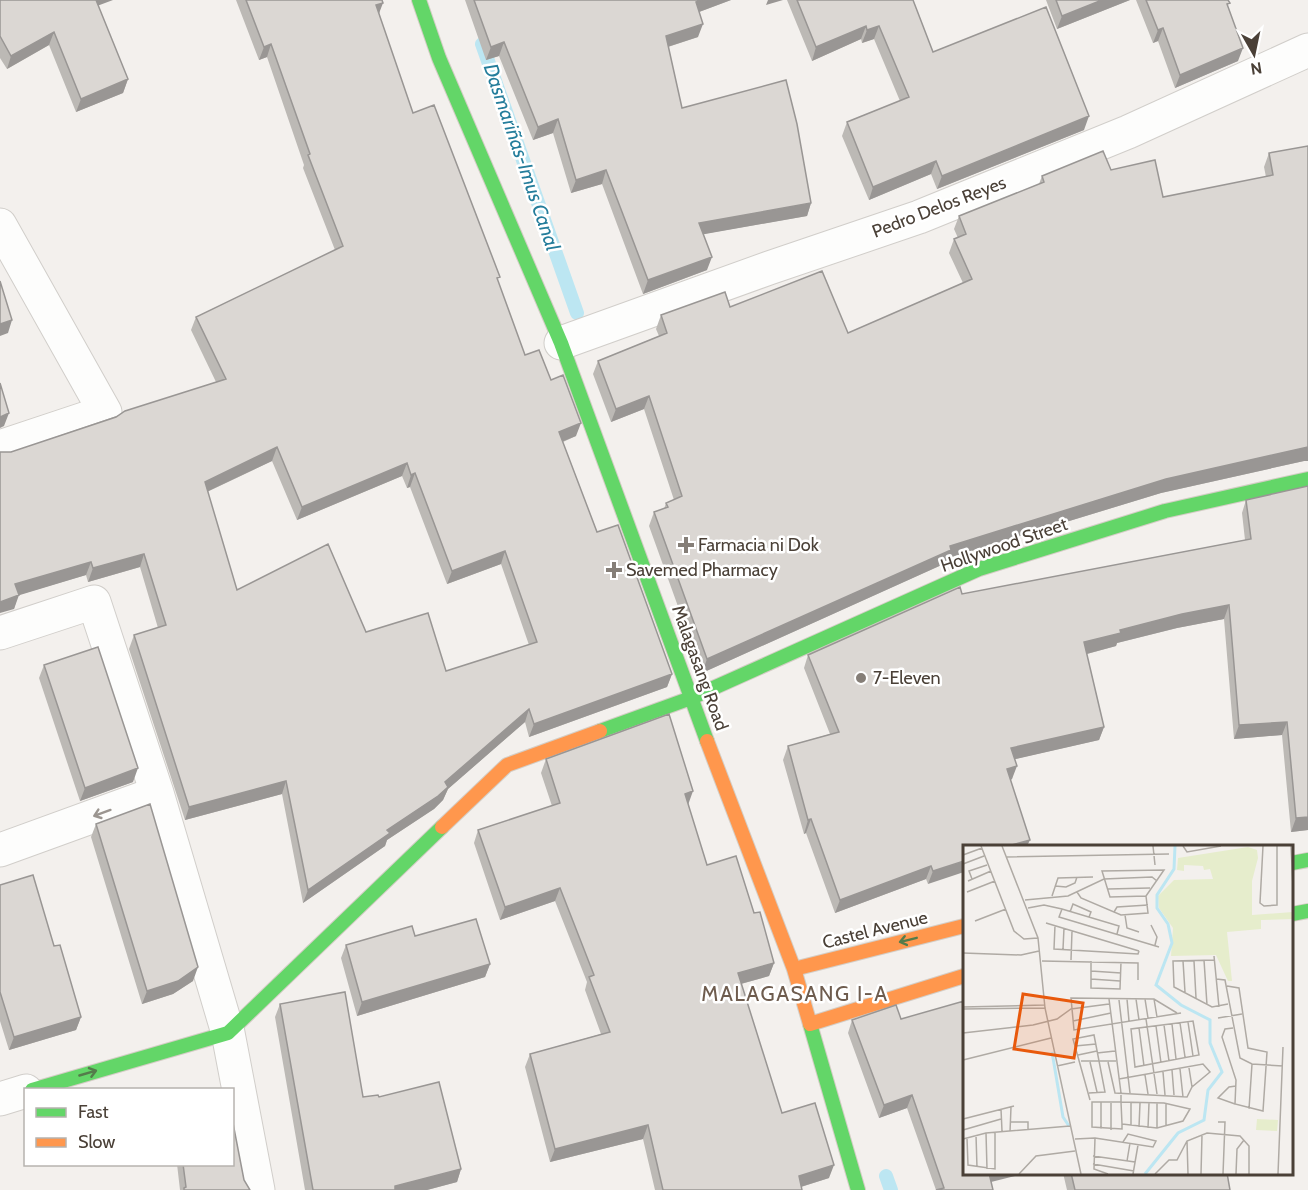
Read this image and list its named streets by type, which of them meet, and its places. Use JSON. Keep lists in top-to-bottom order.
{
  "streets": {
    "street": [
      "Pedro Delos Reyes",
      "Hollywood Street",
      "Malagasang Road",
      "Castel Avenue"
    ]
  },
  "crossings": [
    ["Pedro Delos Reyes", "Malagasang Road"],
    ["Hollywood Street", "Malagasang Road"],
    ["Malagasang Road", "Castel Avenue"]
  ],
  "districts": ["MALAGASANG I-A"],
  "water": ["Dasmariñas-Imus Canal"],
  "places": {
    "health": ["Farmacia ni Dok", "Savemed Pharmacy"],
    "other": ["7-Eleven"]
  },
  "legend": ["Fast", "Slow"],
  "north": "bottom"
}
